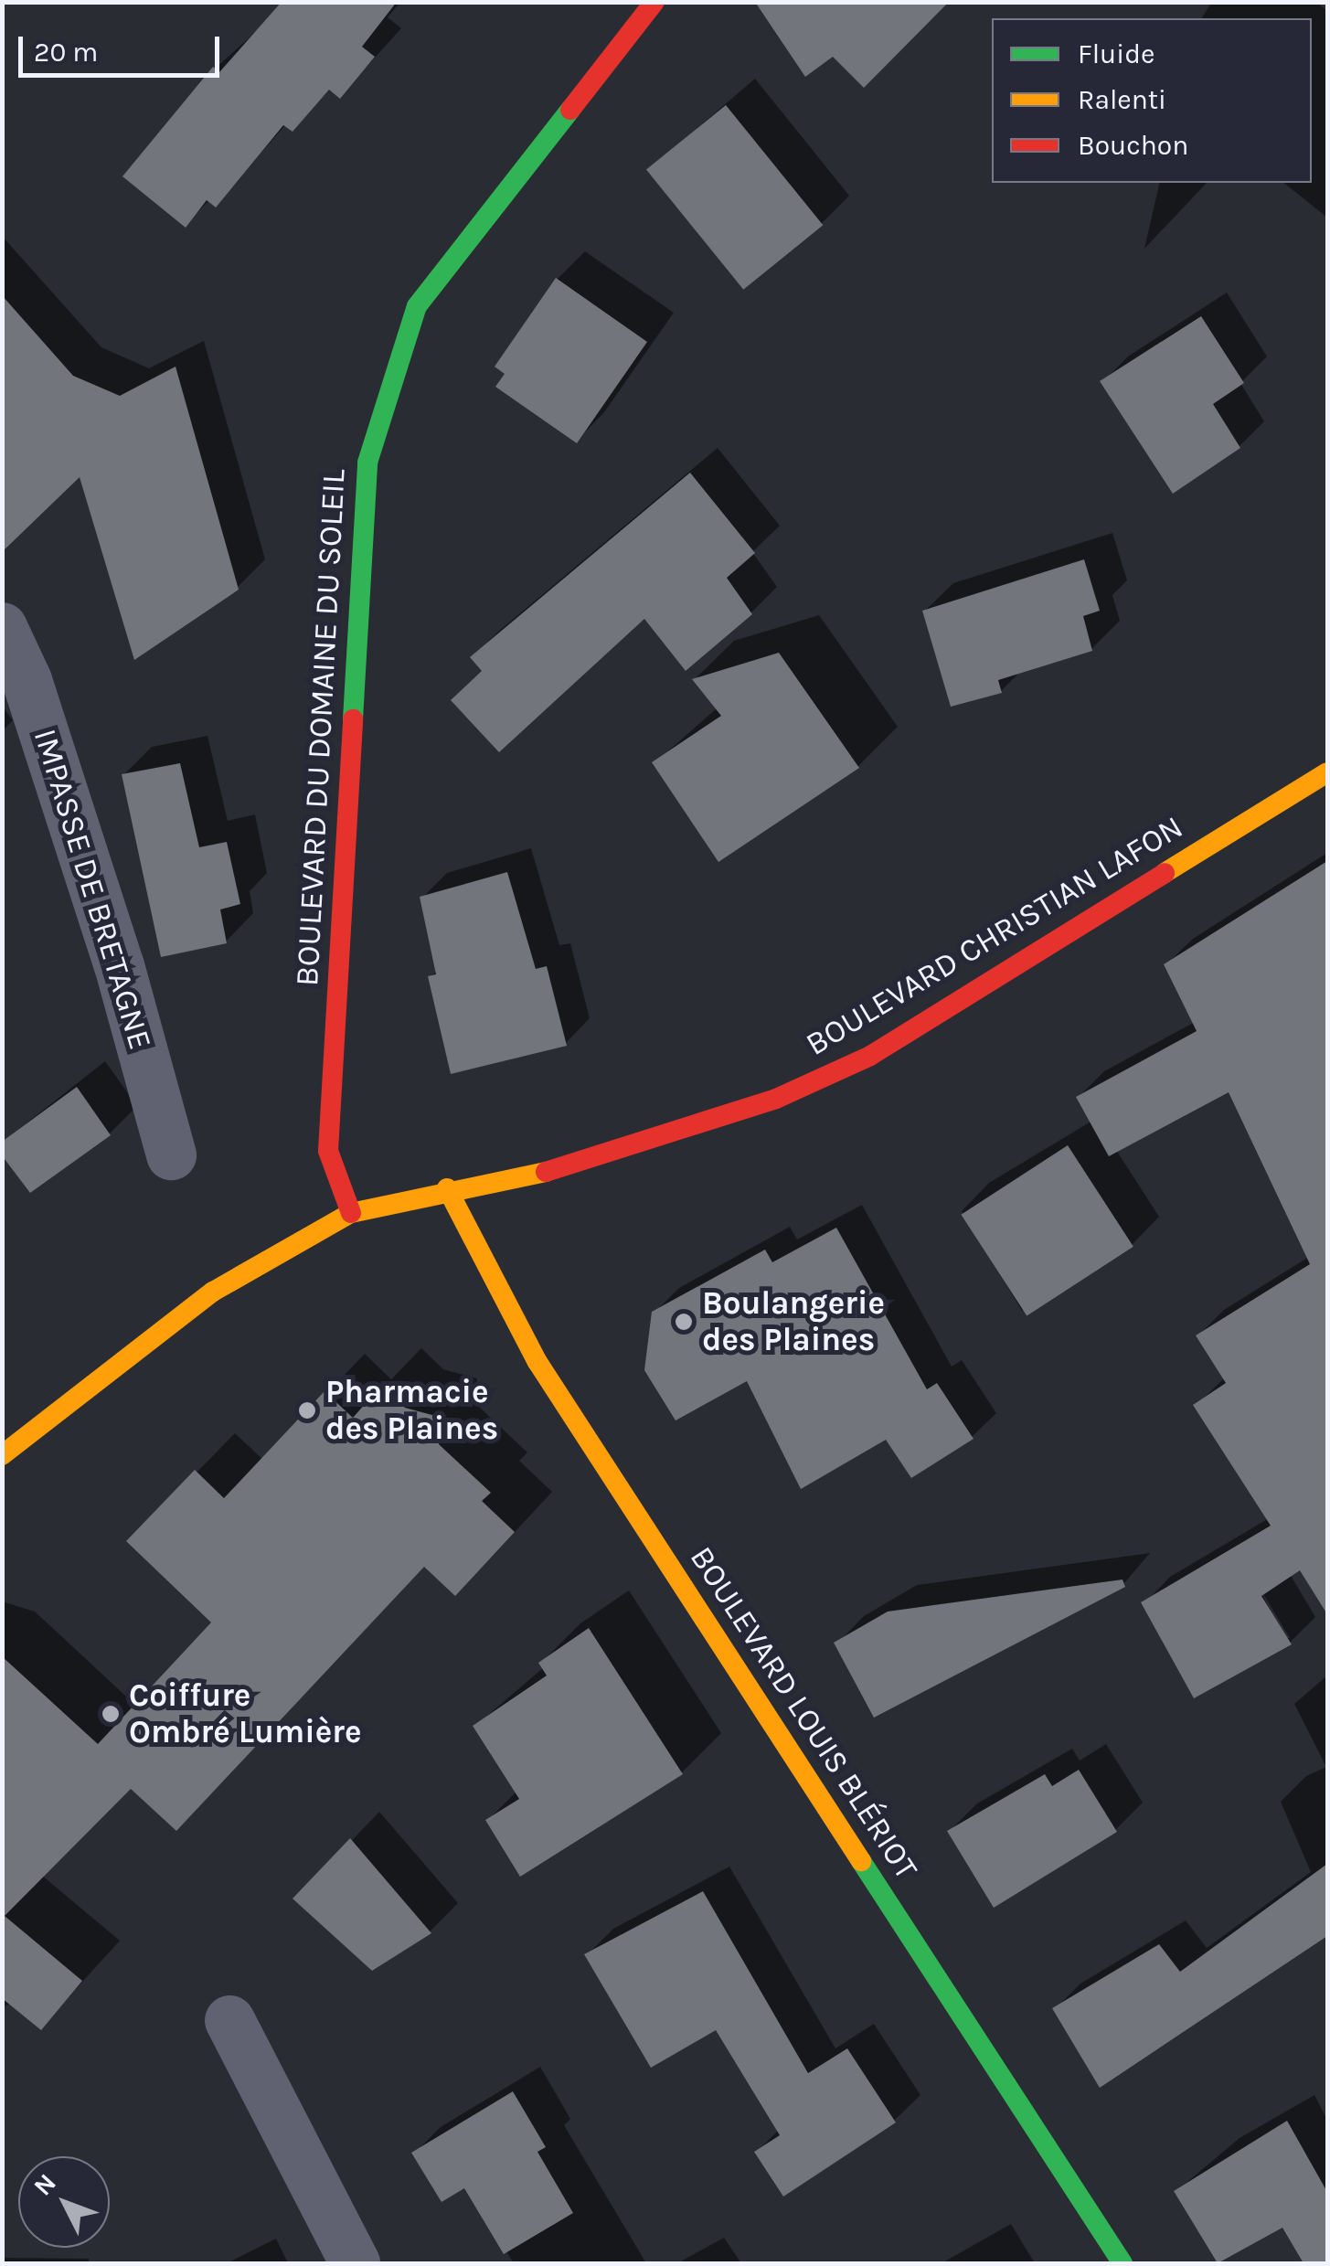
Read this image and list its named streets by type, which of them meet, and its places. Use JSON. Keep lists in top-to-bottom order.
{
  "streets": {
    "street": [
      "BOULEVARD DU DOMAINE DU SOLEIL",
      "IMPASSE DE BRETAGNE",
      "BOULEVARD CHRISTIAN LAFON",
      "BOULEVARD LOUIS BLÉRIOT"
    ]
  },
  "crossings": [
    ["BOULEVARD DU DOMAINE DU SOLEIL", "BOULEVARD CHRISTIAN LAFON"],
    ["BOULEVARD CHRISTIAN LAFON", "BOULEVARD LOUIS BLÉRIOT"]
  ],
  "places": ["Boulangerie des Plaines", "Pharmacie des Plaines", "Coiffure Ombré Lumière"],
  "legend": ["Fluide", "Ralenti", "Bouchon"],
  "scale_bar": "20 m",
  "north": "top left"
}
